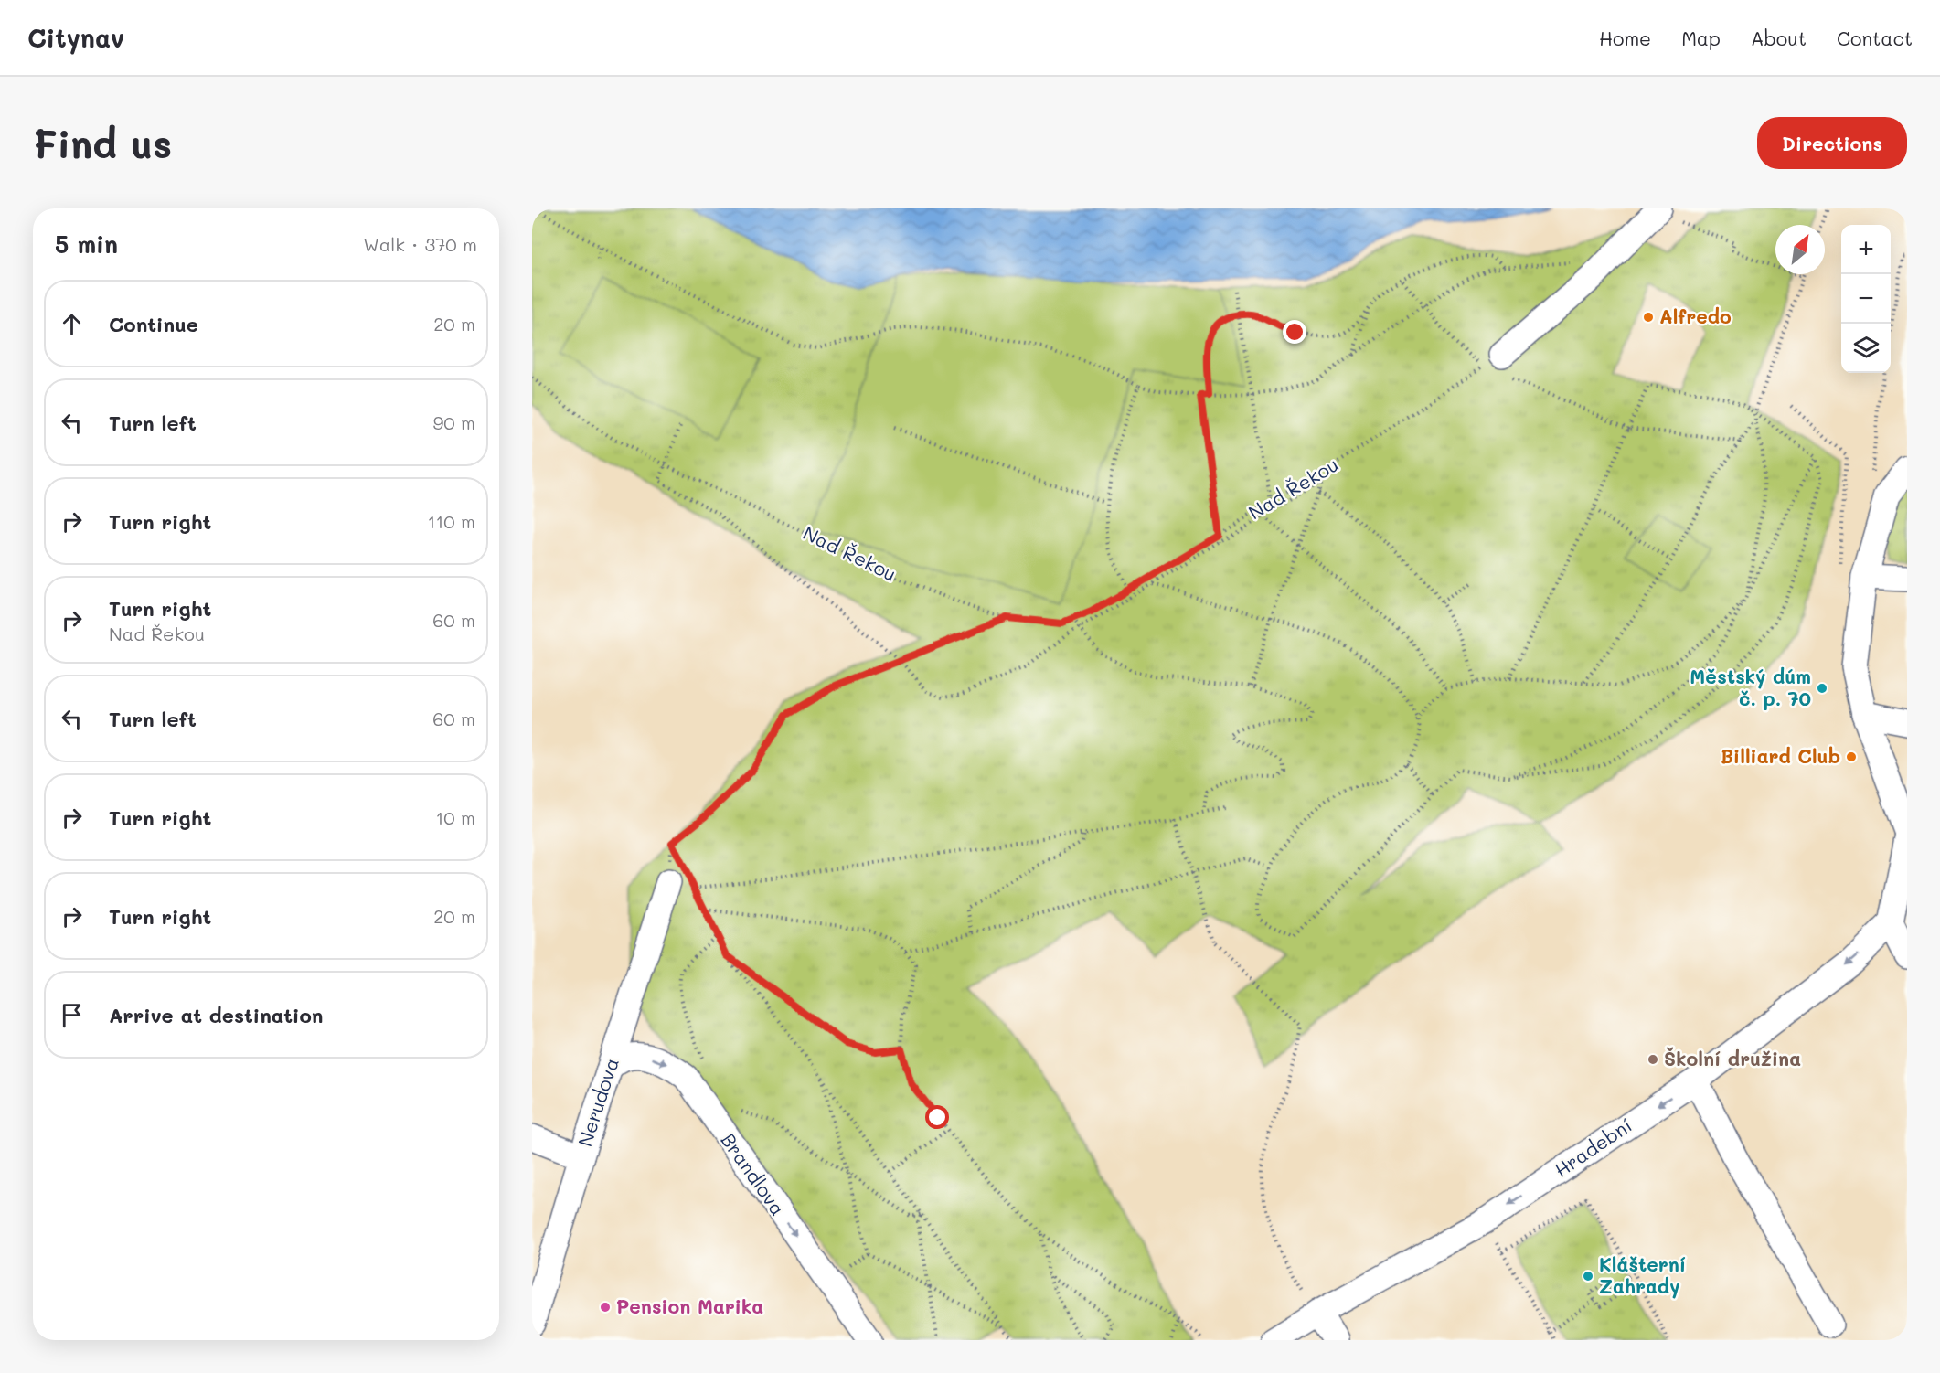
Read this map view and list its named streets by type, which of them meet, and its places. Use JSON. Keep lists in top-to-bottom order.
{
  "streets": {
    "street": ["Nerudova", "Hradební", "Brandlova"],
    "path": ["Nad Řekou"]
  },
  "crossings": [
    ["Nerudova", "Brandlova"]
  ],
  "one_way": ["Hradební", "Brandlova"],
  "places": [
    "Alfredo",
    "Městský dúm č. p. 70",
    "Billiard Club",
    "Školní družina",
    "Klášterní Zahrady",
    "Pension Marika"
  ],
  "north": "top right",
  "page": {
    "header": "Citynav",
    "nav": [
      "Home",
      "Map",
      "About",
      "Contact"
    ],
    "buttons": "Directions",
    "title": "Find us",
    "heading": ["5 min", "Walk · 370 m"],
    "map_buttons": ["+", "−"],
    "list": [
      ["Continue", "20 m"],
      ["Turn left", "90 m"],
      ["Turn right", "110 m"],
      ["Turn right", "Nad Řekou", "60 m"],
      ["Turn left", "60 m"],
      ["Turn right", "10 m"],
      ["Turn right", "20 m"],
      "Arrive at destination"
    ]
  }
}
